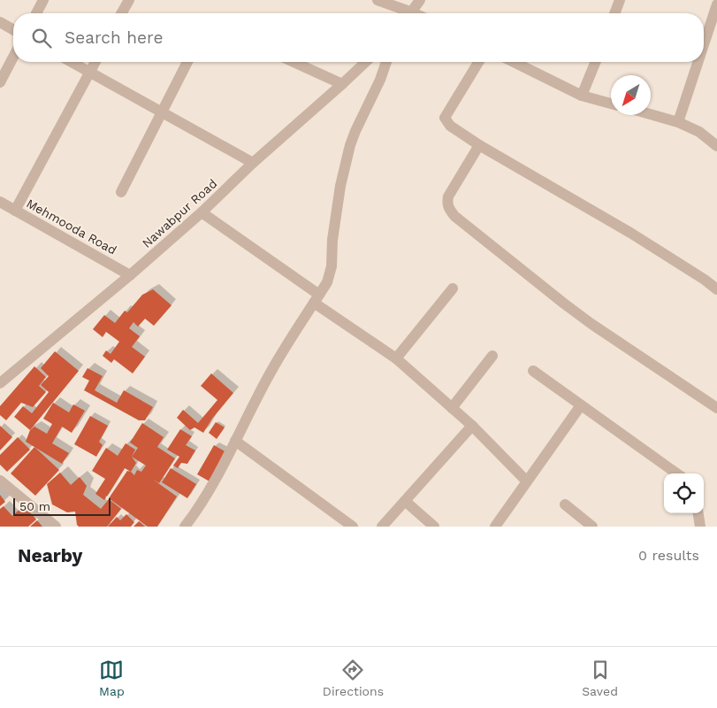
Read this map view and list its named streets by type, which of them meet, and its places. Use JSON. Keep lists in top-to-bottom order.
{
  "streets": {
    "street": ["Nawabpur Road", "Mehmooda Road"]
  },
  "crossings": [
    ["Nawabpur Road", "Mehmooda Road"]
  ],
  "scale_bar": "50 m",
  "north": "bottom left",
  "page": {
    "search": "Search here",
    "scale": "50 m",
    "heading": ["Nearby", "0 results"],
    "nav": ["Map", "Directions", "Saved"]
  }
}
